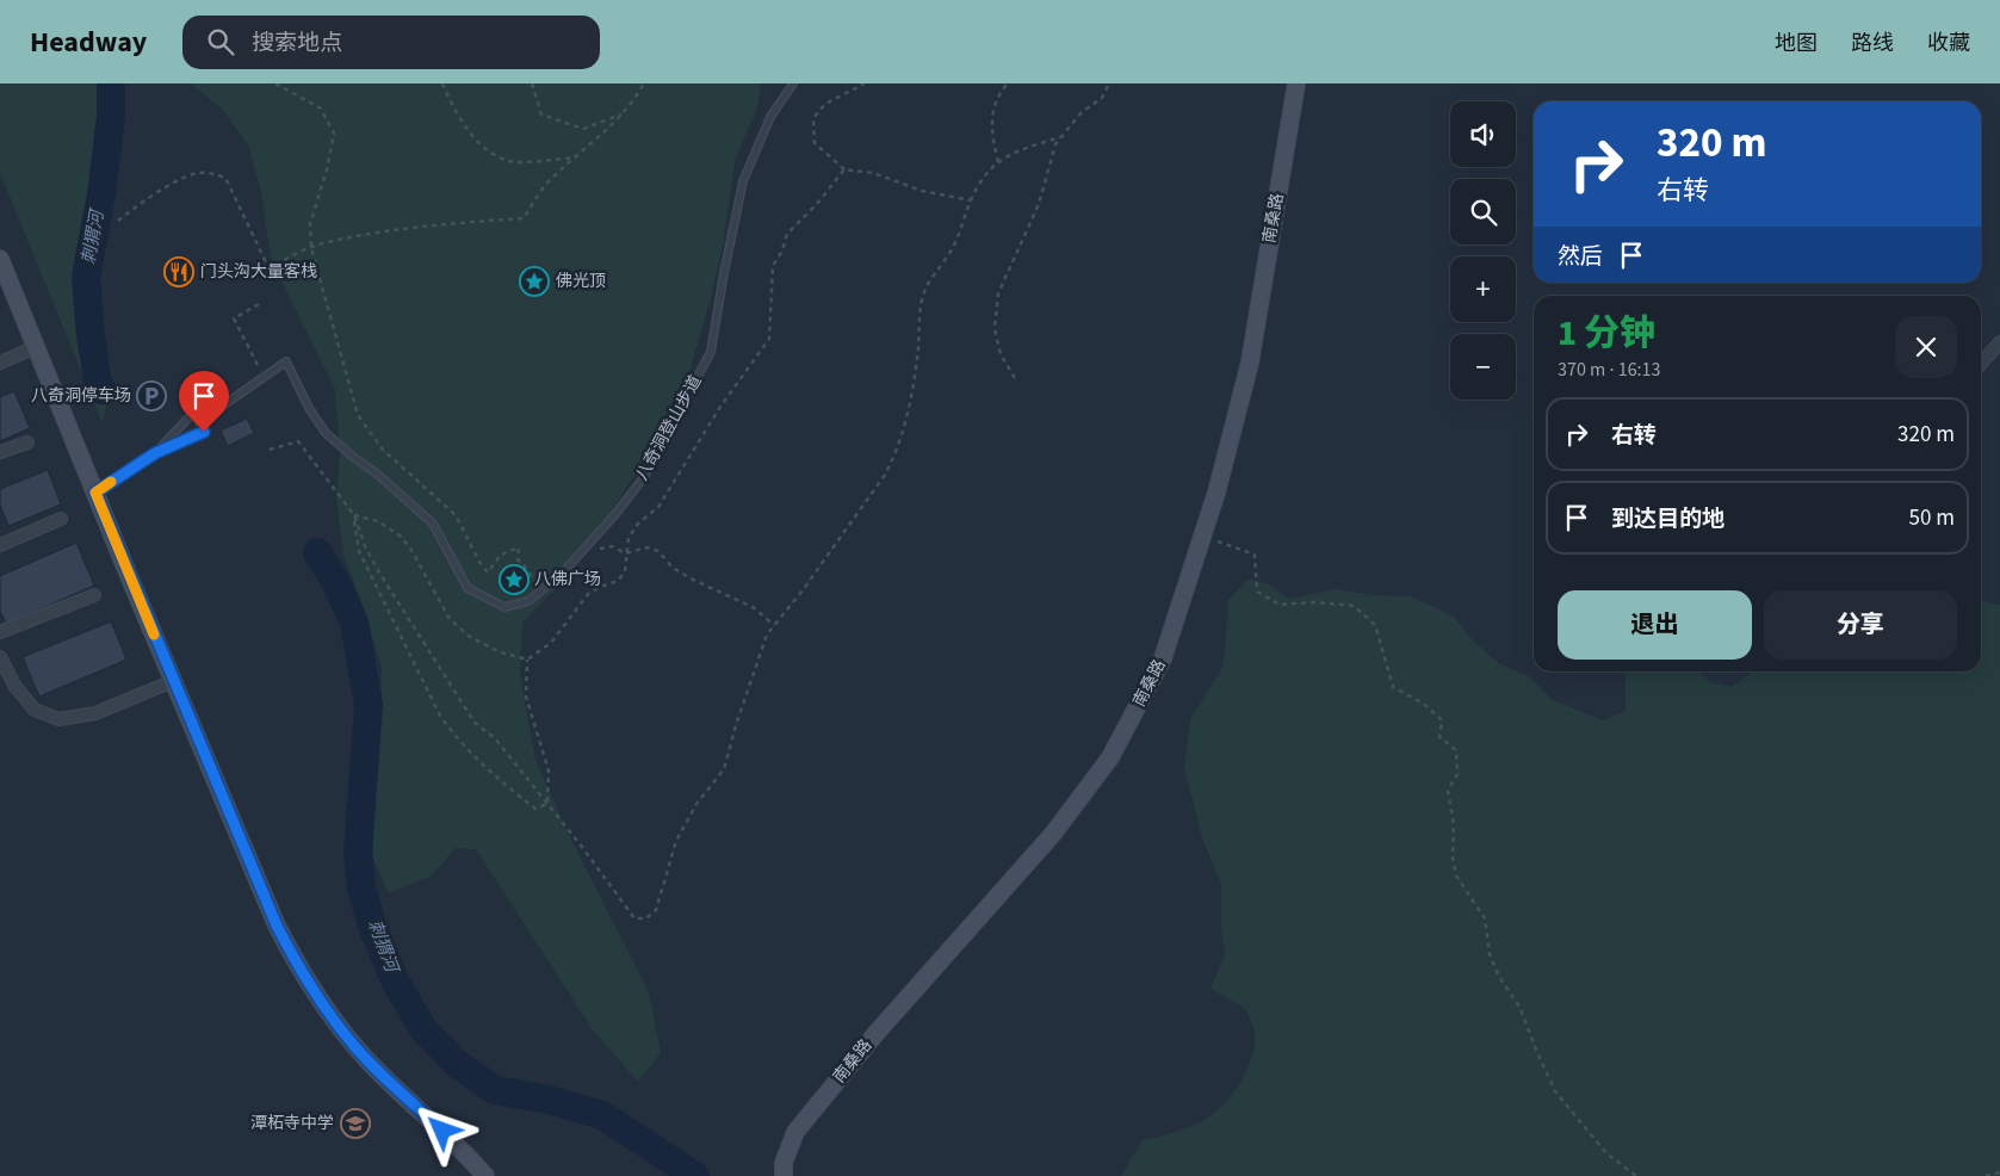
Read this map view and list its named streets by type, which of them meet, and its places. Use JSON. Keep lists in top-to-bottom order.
{
  "streets": {
    "street": ["南桑路"],
    "lane": ["八奇洞登山步道"]
  },
  "water": ["刺猬河"],
  "places": {
    "restaurant": ["门头沟大量客栈"],
    "place": ["佛光顶", "八佛广场"],
    "parking": ["八奇洞停车场"],
    "school or university": ["潭柘寺中学"]
  },
  "page": {
    "header": "Headway",
    "search": "搜索地点",
    "nav": ["地图", "路线", "收藏"],
    "map_buttons": ["+", "−"],
    "turn": ["320 m", "右转"],
    "then": "然后",
    "heading": ["1 分钟", "370 m · 16:13"],
    "list": [
      {
        "name": "右转",
        "value": "320 m"
      },
      {
        "name": "到达目的地",
        "value": "50 m"
      }
    ],
    "buttons": ["退出", "分享"]
  }
}
